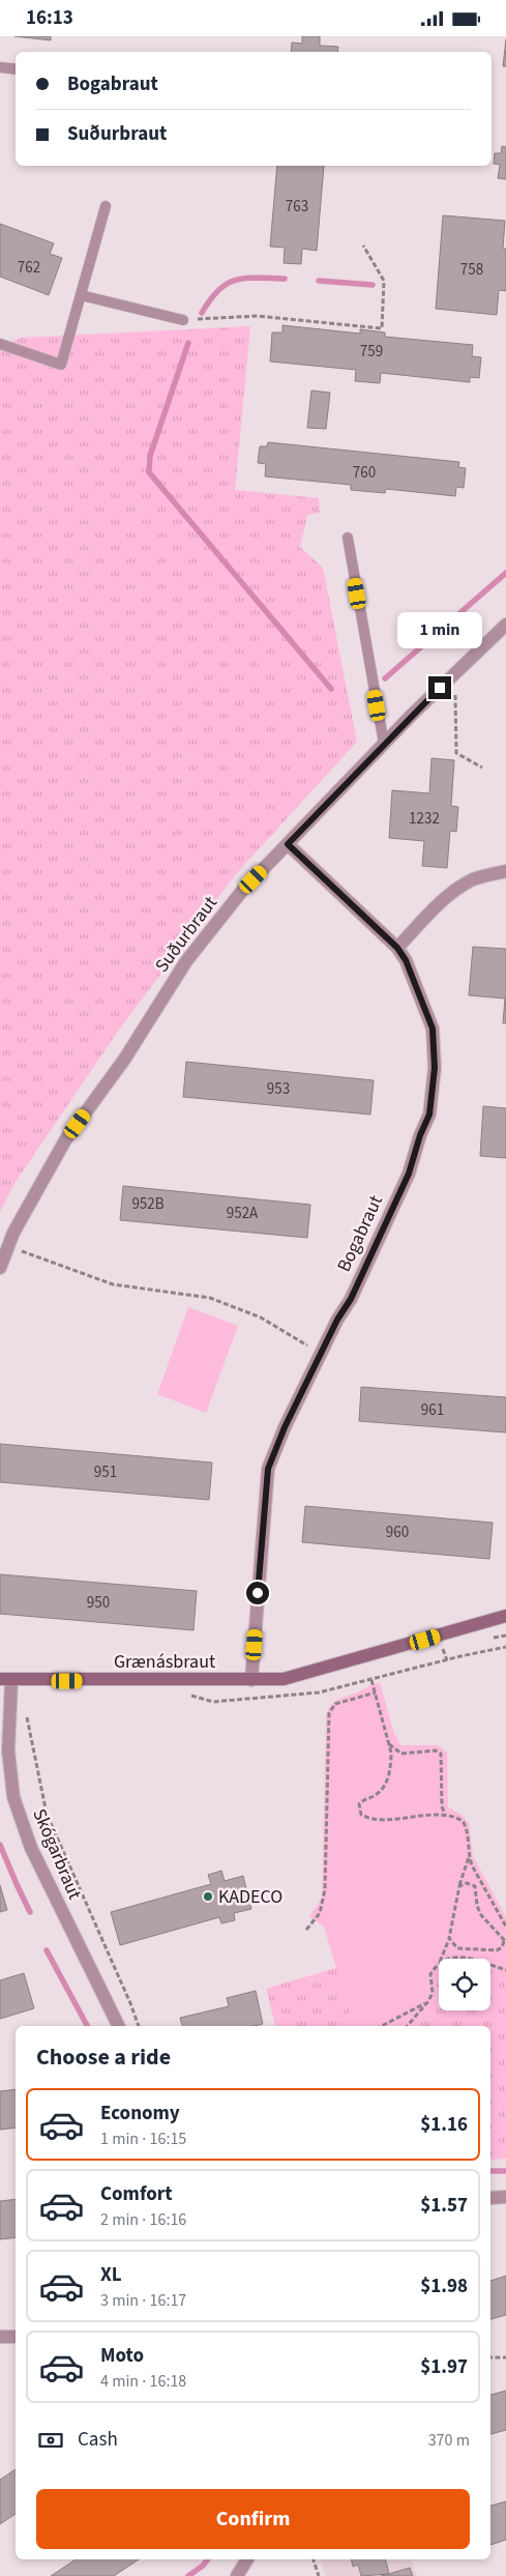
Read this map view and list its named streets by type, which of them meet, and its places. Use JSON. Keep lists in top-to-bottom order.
{
  "streets": {
    "street": [
      "Suðurbraut",
      "Bogabraut",
      "Grænásbraut",
      "Skógarbraut"
    ]
  },
  "crossings": [
    ["Suðurbraut", "Bogabraut"],
    ["Bogabraut", "Grænásbraut"],
    ["Grænásbraut", "Skógarbraut"]
  ],
  "places": ["KADECO"],
  "house_numbers": [
    "763",
    "762",
    "758",
    "759",
    "760",
    "1232",
    "953",
    "952B",
    "952A",
    "961",
    "951",
    "960",
    "950"
  ],
  "page": {
    "status": "16:13",
    "banner": ["Bogabraut", "Suðurbraut"],
    "bubble": "1 min",
    "heading": "Choose a ride",
    "list": [
      {
        "name": "Economy",
        "note": "1 min · 16:15",
        "value": "$1.16"
      },
      {
        "name": "Comfort",
        "note": "2 min · 16:16",
        "value": "$1.57"
      },
      {
        "name": "XL",
        "note": "3 min · 16:17",
        "value": "$1.98"
      },
      {
        "name": "Moto",
        "note": "4 min · 16:18",
        "value": "$1.97"
      }
    ],
    "pay": ["Cash", "370 m"],
    "buttons": "Confirm"
  }
}
